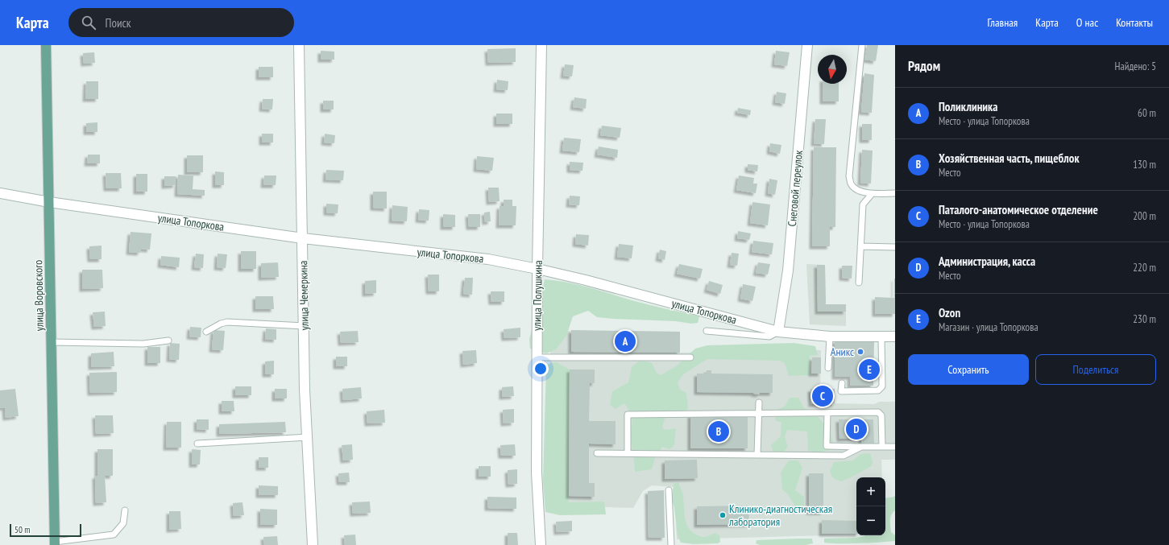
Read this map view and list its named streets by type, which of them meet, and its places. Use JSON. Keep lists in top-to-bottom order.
{
  "streets": {
    "main road": ["улица Воровского"],
    "street": [
      "Снеговой переулок",
      "улица Топоркова",
      "улица Чемеркина",
      "улица Полушкина"
    ]
  },
  "crossings": [
    ["Снеговой переулок", "улица Топоркова"],
    ["улица Топоркова", "улица Воровского"],
    ["улица Топоркова", "улица Чемеркина"],
    ["улица Топоркова", "улица Полушкина"]
  ],
  "places": ["Аникс", "Клинико-диагностическая лаборатория"],
  "scale_bar": "50 m",
  "north": "bottom",
  "page": {
    "header": "Карта",
    "search": "Поиск",
    "nav": [
      "Главная",
      "Карта",
      "О нас",
      "Контакты"
    ],
    "heading": ["Рядом", "Найдено: 5"],
    "list": [
      {
        "mark": "A",
        "name": "Поликлиника",
        "note": "Место · улица Топоркова",
        "value": "60 m"
      },
      {
        "mark": "B",
        "name": "Хозяйственная часть, пищеблок",
        "note": "Место",
        "value": "130 m"
      },
      {
        "mark": "C",
        "name": "Паталого-анатомическое отделение",
        "note": "Место · улица Топоркова",
        "value": "200 m"
      },
      {
        "mark": "D",
        "name": "Администрация, касса",
        "note": "Место",
        "value": "220 m"
      },
      {
        "mark": "E",
        "name": "Ozon",
        "note": "Магазин · улица Топоркова",
        "value": "230 m"
      }
    ],
    "pins": [
      "A",
      "E",
      "C",
      "D",
      "B"
    ],
    "buttons": ["Сохранить", "Поделиться"],
    "map_buttons": ["+", "−"],
    "scale": "50 m"
  }
}
